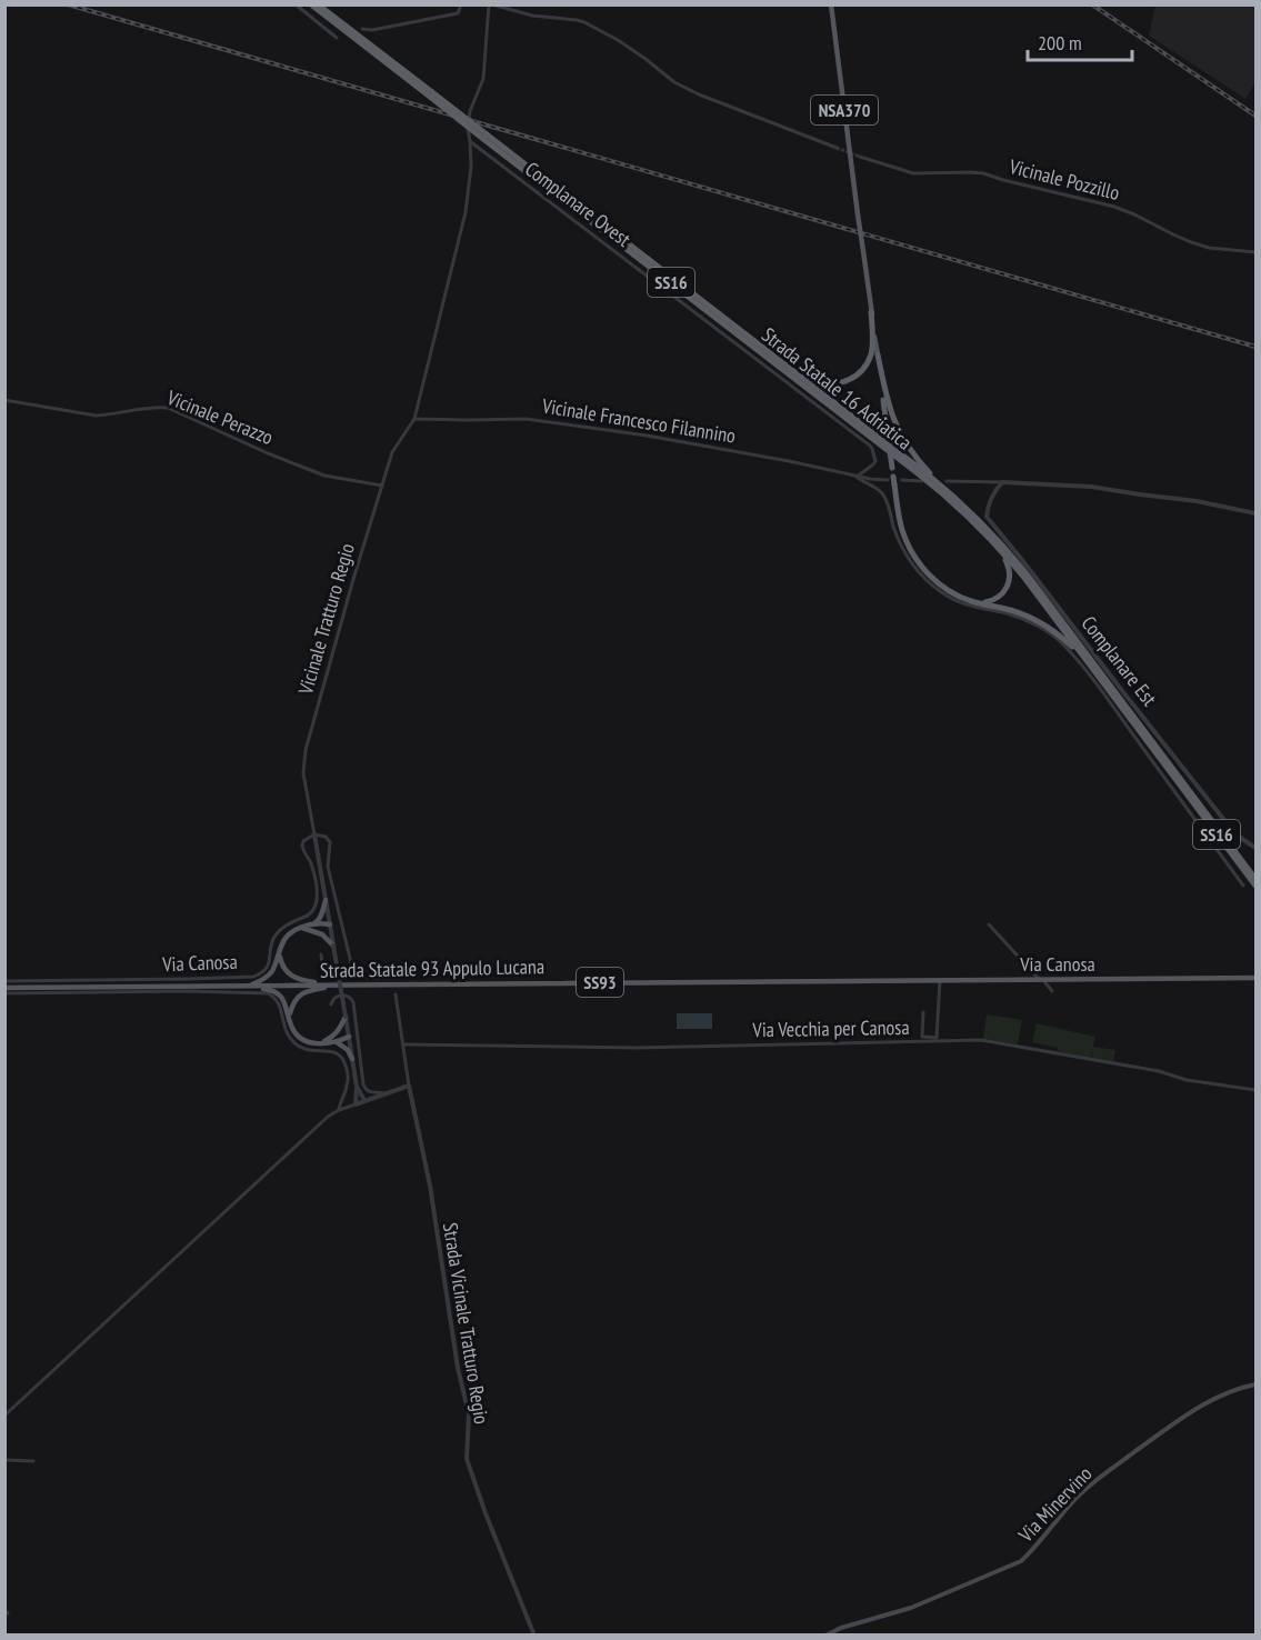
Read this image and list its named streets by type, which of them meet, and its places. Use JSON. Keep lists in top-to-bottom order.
{
  "streets": {
    "highway": ["SS16", "Strada Statale 16 Adriatica"],
    "main road": [
      "NSA370",
      "Via Canosa",
      "Strada Statale 93 Appulo Lucana",
      "SS93",
      "Via Minervino"
    ],
    "street": [
      "Vicinale Pozzillo",
      "Complanare Ovest",
      "Vicinale Perazzo",
      "Vicinale Francesco Filannino",
      "Vicinale Tratturo Regio",
      "Complanare Est",
      "Via Vecchia per Canosa",
      "Strada Vicinale Tratturo Regio"
    ]
  },
  "crossings": [
    ["NSA370", "SS16"],
    ["Complanare Ovest", "Vicinale Francesco Filannino"],
    ["Complanare Ovest", "Vicinale Tratturo Regio"],
    ["SS16", "Strada Statale 16 Adriatica"],
    ["Vicinale Perazzo", "Vicinale Tratturo Regio"],
    ["Vicinale Francesco Filannino", "Vicinale Tratturo Regio"],
    ["Vicinale Tratturo Regio", "Via Canosa"],
    ["Via Canosa", "Strada Statale 93 Appulo Lucana"]
  ],
  "scale_bar": "200 m"
}
